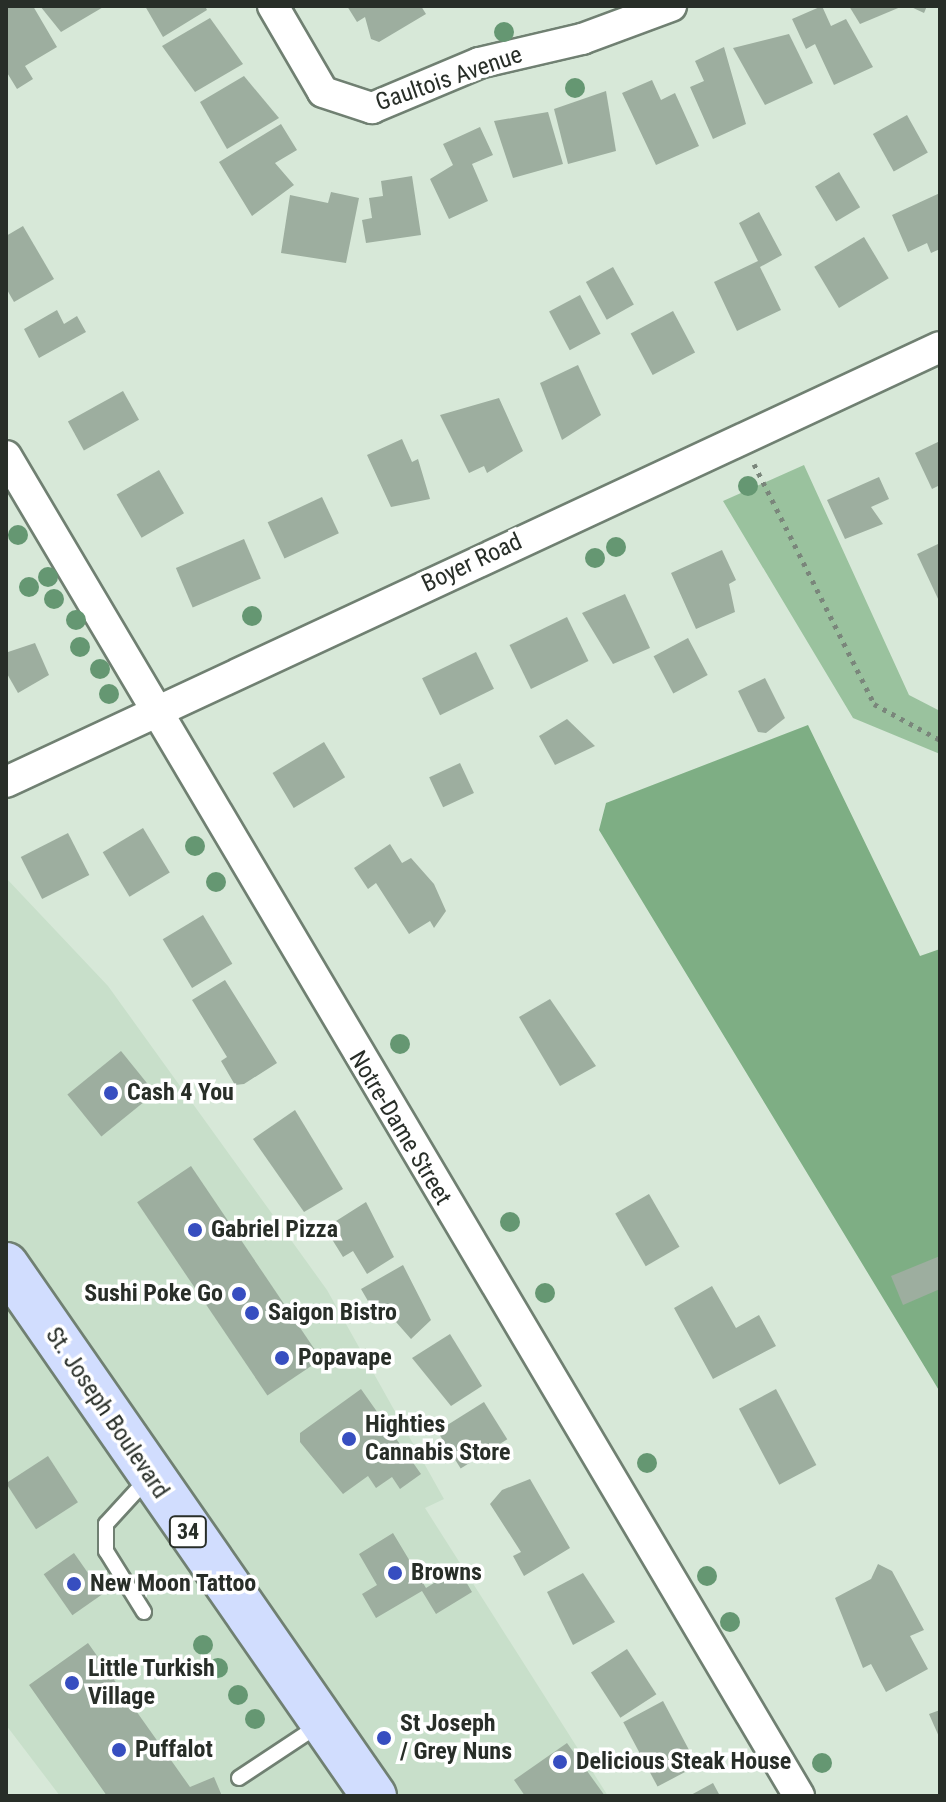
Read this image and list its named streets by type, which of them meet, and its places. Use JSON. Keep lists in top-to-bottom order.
{
  "streets": {
    "main road": ["St. Joseph Boulevard", "34"],
    "street": ["Gaultois Avenue", "Boyer Road", "Notre-Dame Street"]
  },
  "crossings": [
    ["Boyer Road", "Notre-Dame Street"]
  ],
  "places": [
    "Cash 4 You",
    "Gabriel Pizza",
    "Sushi Poke Go",
    "Saigon Bistro",
    "Popavape",
    "Highties Cannabis Store",
    "Browns",
    "New Moon Tattoo",
    "Little Turkish Village",
    "St Joseph / Grey Nuns",
    "Puffalot",
    "Delicious Steak House"
  ]
}
